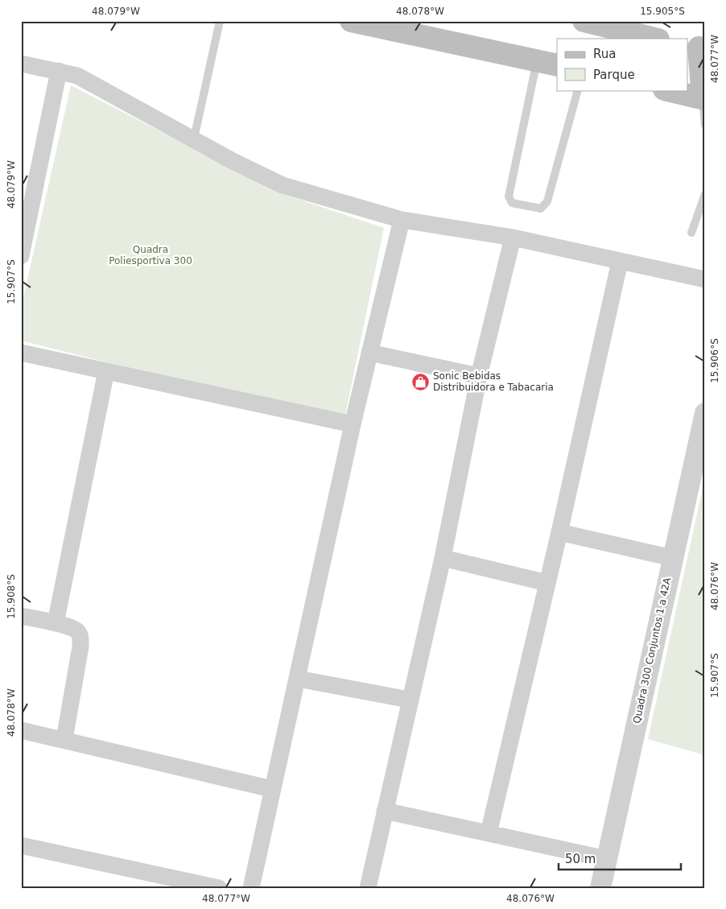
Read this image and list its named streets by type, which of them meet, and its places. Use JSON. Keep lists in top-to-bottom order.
{
  "streets": {
    "street": ["Quadra 300 Conjuntos 1 a 42A"]
  },
  "parks": ["Quadra Poliesportiva 300"],
  "places": {
    "shop": ["Sonic Bebidas Distribuidora e Tabacaria"]
  },
  "legend": ["Rua", "Parque"],
  "scale_bar": "50 m",
  "coordinates": [
    "48.079°W",
    "48.078°W",
    "15.905°S",
    "48.077°W",
    "15.907°S",
    "15.906°S",
    "48.076°W",
    "15.908°S"
  ]
}
